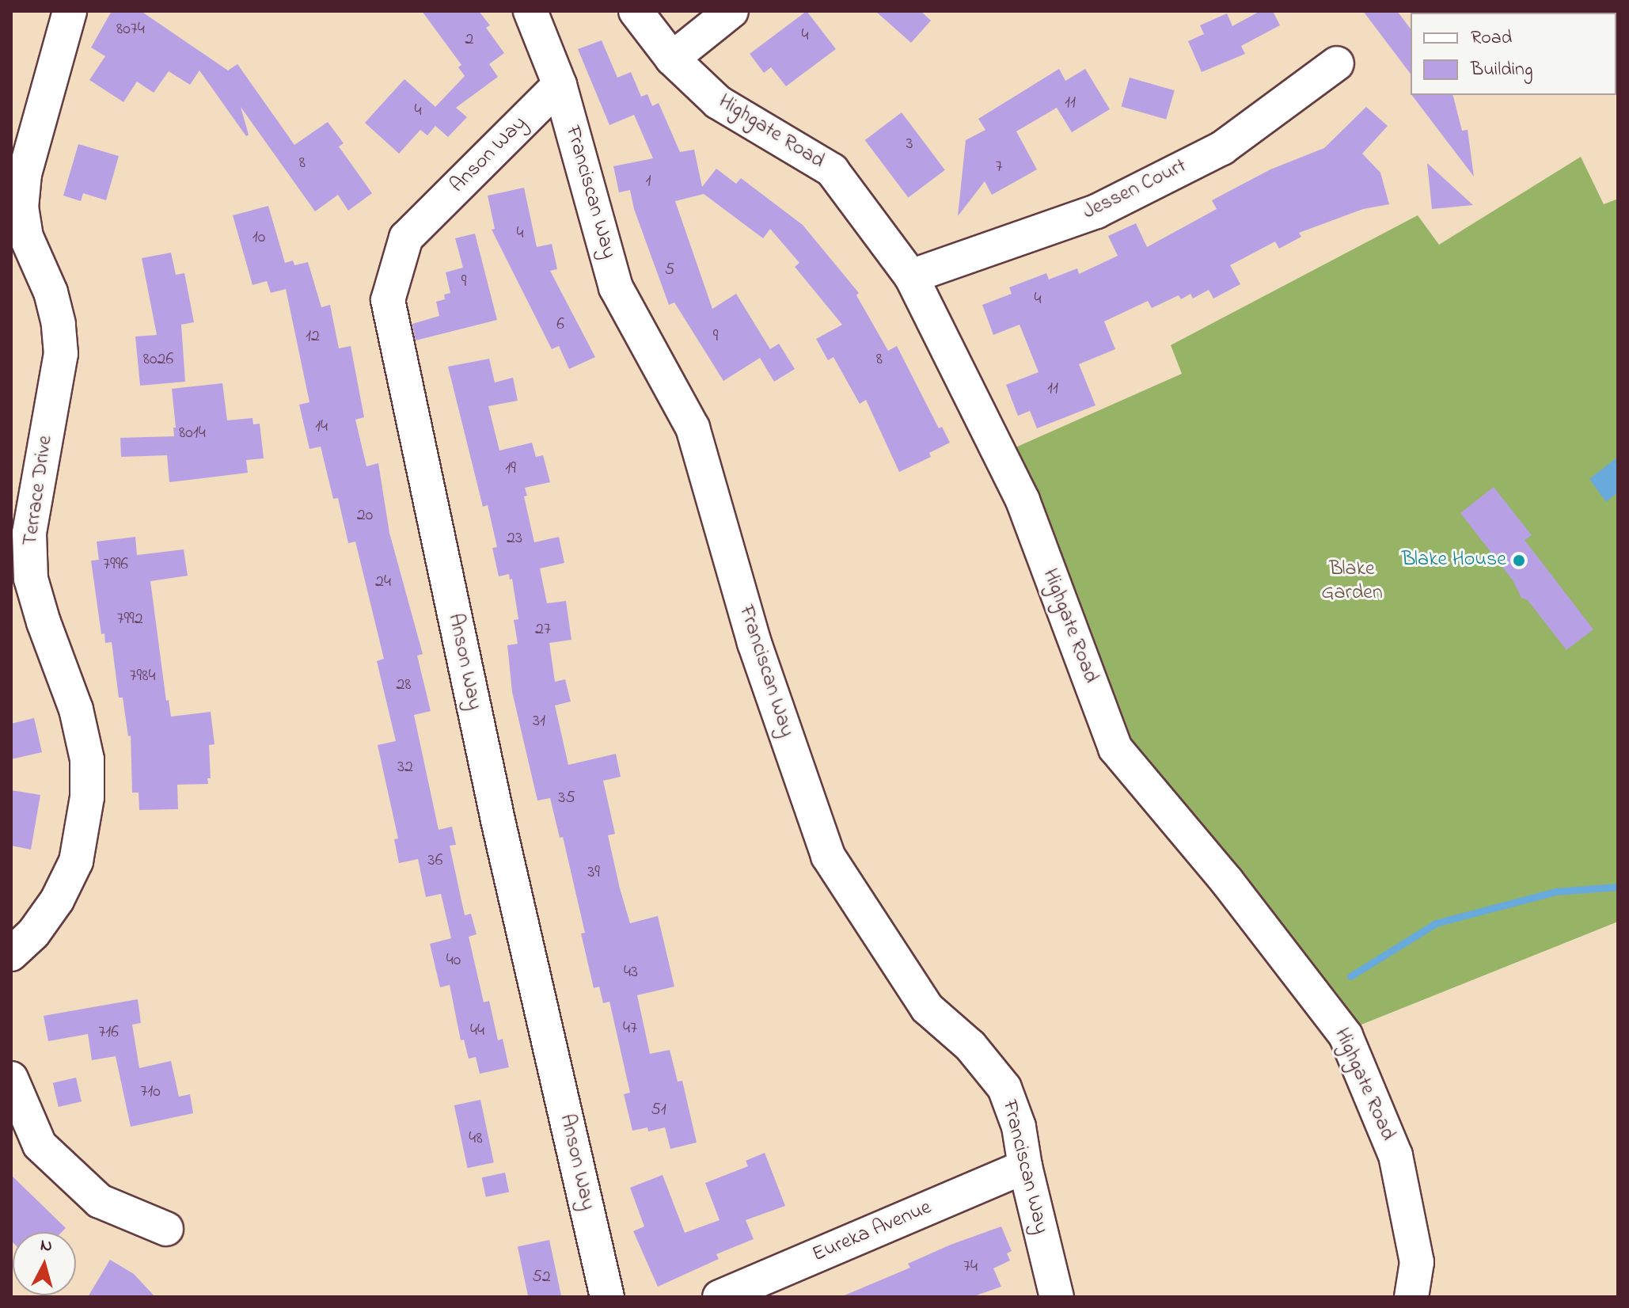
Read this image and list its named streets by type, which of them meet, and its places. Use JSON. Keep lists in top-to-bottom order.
{
  "streets": {
    "street": [
      "Highgate Road",
      "Anson Way",
      "Jessen Court",
      "Franciscan Way",
      "Terrace Drive",
      "Eureka Avenue"
    ]
  },
  "crossings": [
    ["Highgate Road", "Jessen Court"],
    ["Anson Way", "Franciscan Way"],
    ["Franciscan Way", "Eureka Avenue"]
  ],
  "parks": ["Blake Garden"],
  "places": ["Blake House"],
  "house_numbers": [
    "8074",
    "4",
    "2",
    "11",
    "4",
    "3",
    "8",
    "7",
    "1",
    "4",
    "10",
    "5",
    "9",
    "4",
    "6",
    "12",
    "9",
    "8026",
    "8",
    "11",
    "14",
    "8014",
    "19",
    "20",
    "23",
    "7996",
    "24",
    "7992",
    "27",
    "7984",
    "28",
    "31",
    "32",
    "35",
    "36",
    "39",
    "40",
    "43",
    "47",
    "44",
    "716",
    "710",
    "51",
    "48",
    "74",
    "52"
  ],
  "legend": ["Road", "Building"],
  "north": "top"
}
